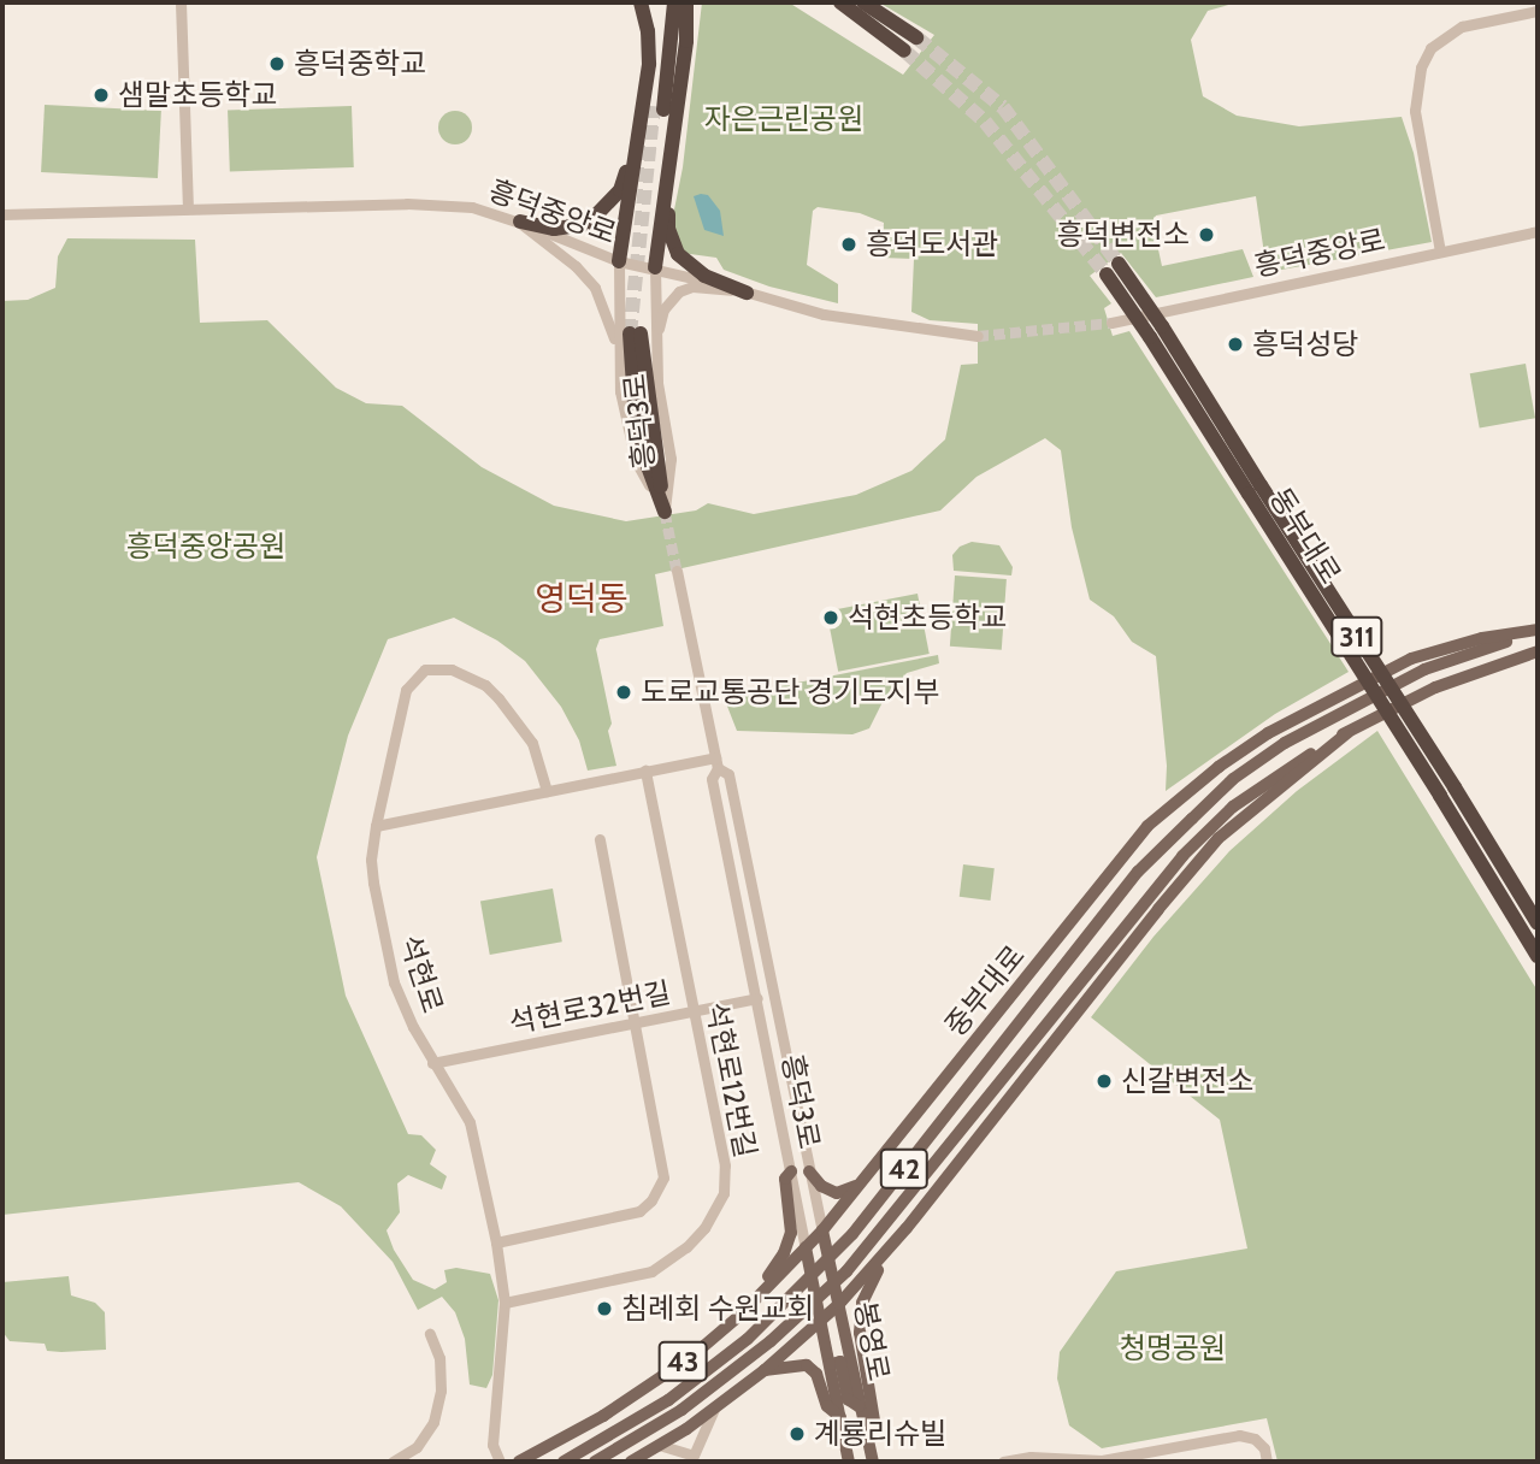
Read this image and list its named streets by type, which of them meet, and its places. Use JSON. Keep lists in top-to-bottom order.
{
  "streets": {
    "highway": ["동부대로", "311"],
    "main road": [
      "중부대로",
      "42",
      "봉영로",
      "43"
    ],
    "street": [
      "흥덕중앙로",
      "흥덕3로",
      "석현로",
      "석현로32번길",
      "석현로12번길"
    ]
  },
  "crossings": [
    ["흥덕중앙로", "흥덕3로"],
    ["흥덕3로", "중부대로"],
    ["흥덕3로", "석현로32번길"],
    ["흥덕3로", "봉영로"],
    ["석현로", "석현로32번길"],
    ["석현로", "석현로12번길"],
    ["중부대로", "봉영로"],
    ["석현로32번길", "석현로12번길"]
  ],
  "districts": ["영덕동"],
  "parks": ["자은근린공원", "흥덕중앙공원", "청명공원"],
  "places": [
    "흥덕중학교",
    "샘말초등학교",
    "흥덕변전소",
    "흥덕도서관",
    "흥덕성당",
    "석현초등학교",
    "도로교통공단 경기도지부",
    "신갈변전소",
    "침례회 수원교회",
    "계룡리슈빌"
  ]
}
